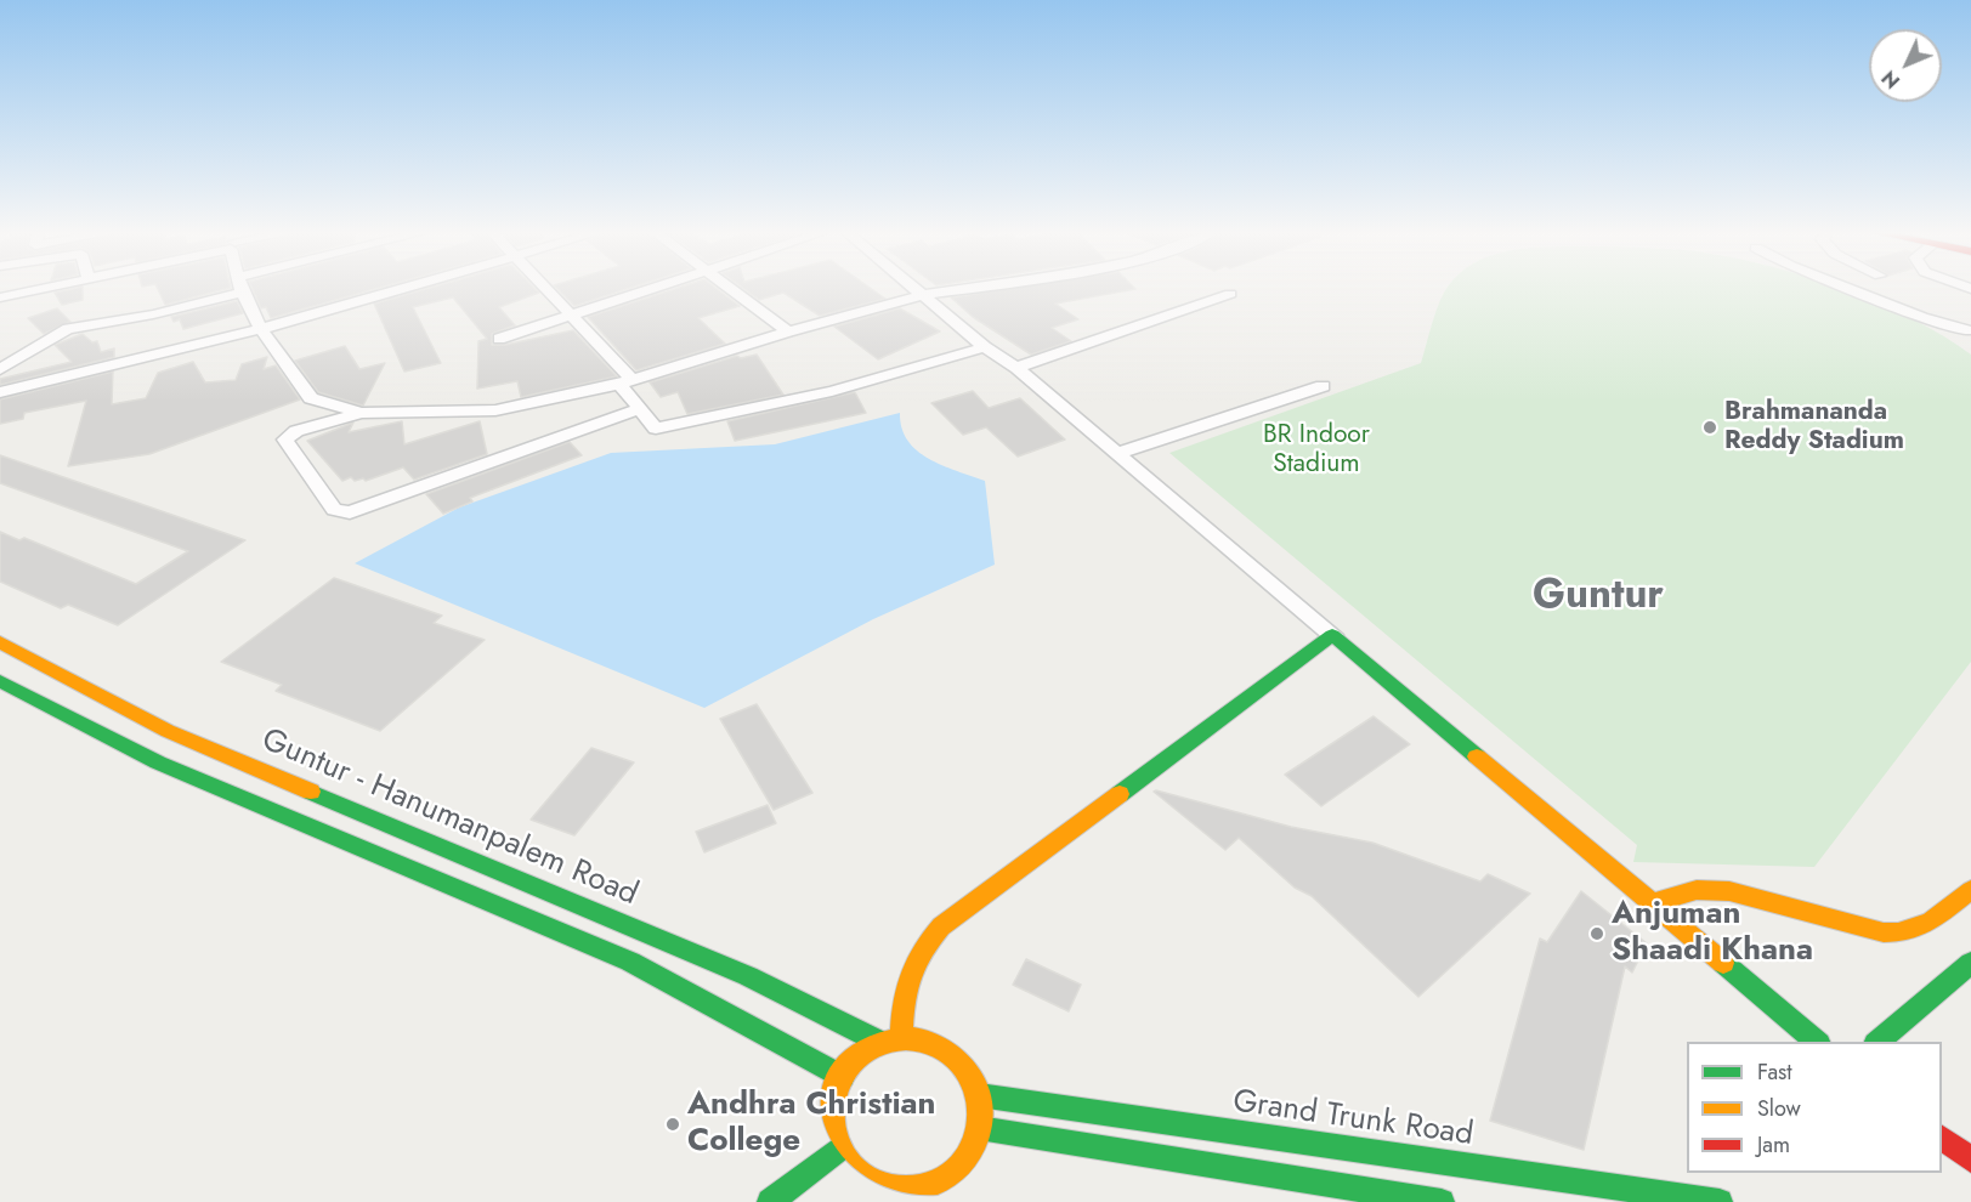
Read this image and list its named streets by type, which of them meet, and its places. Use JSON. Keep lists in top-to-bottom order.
{
  "streets": {
    "main road": ["Guntur - Hanumanpalem Road", "Grand Trunk Road"]
  },
  "crossings": [
    ["Guntur - Hanumanpalem Road", "Grand Trunk Road"]
  ],
  "districts": ["Guntur"],
  "parks": ["BR Indoor Stadium"],
  "places": ["Brahmananda Reddy Stadium", "Anjuman Shaadi Khana", "Andhra Christian College"],
  "legend": ["Fast", "Slow", "Jam"],
  "north": "bottom left"
}
